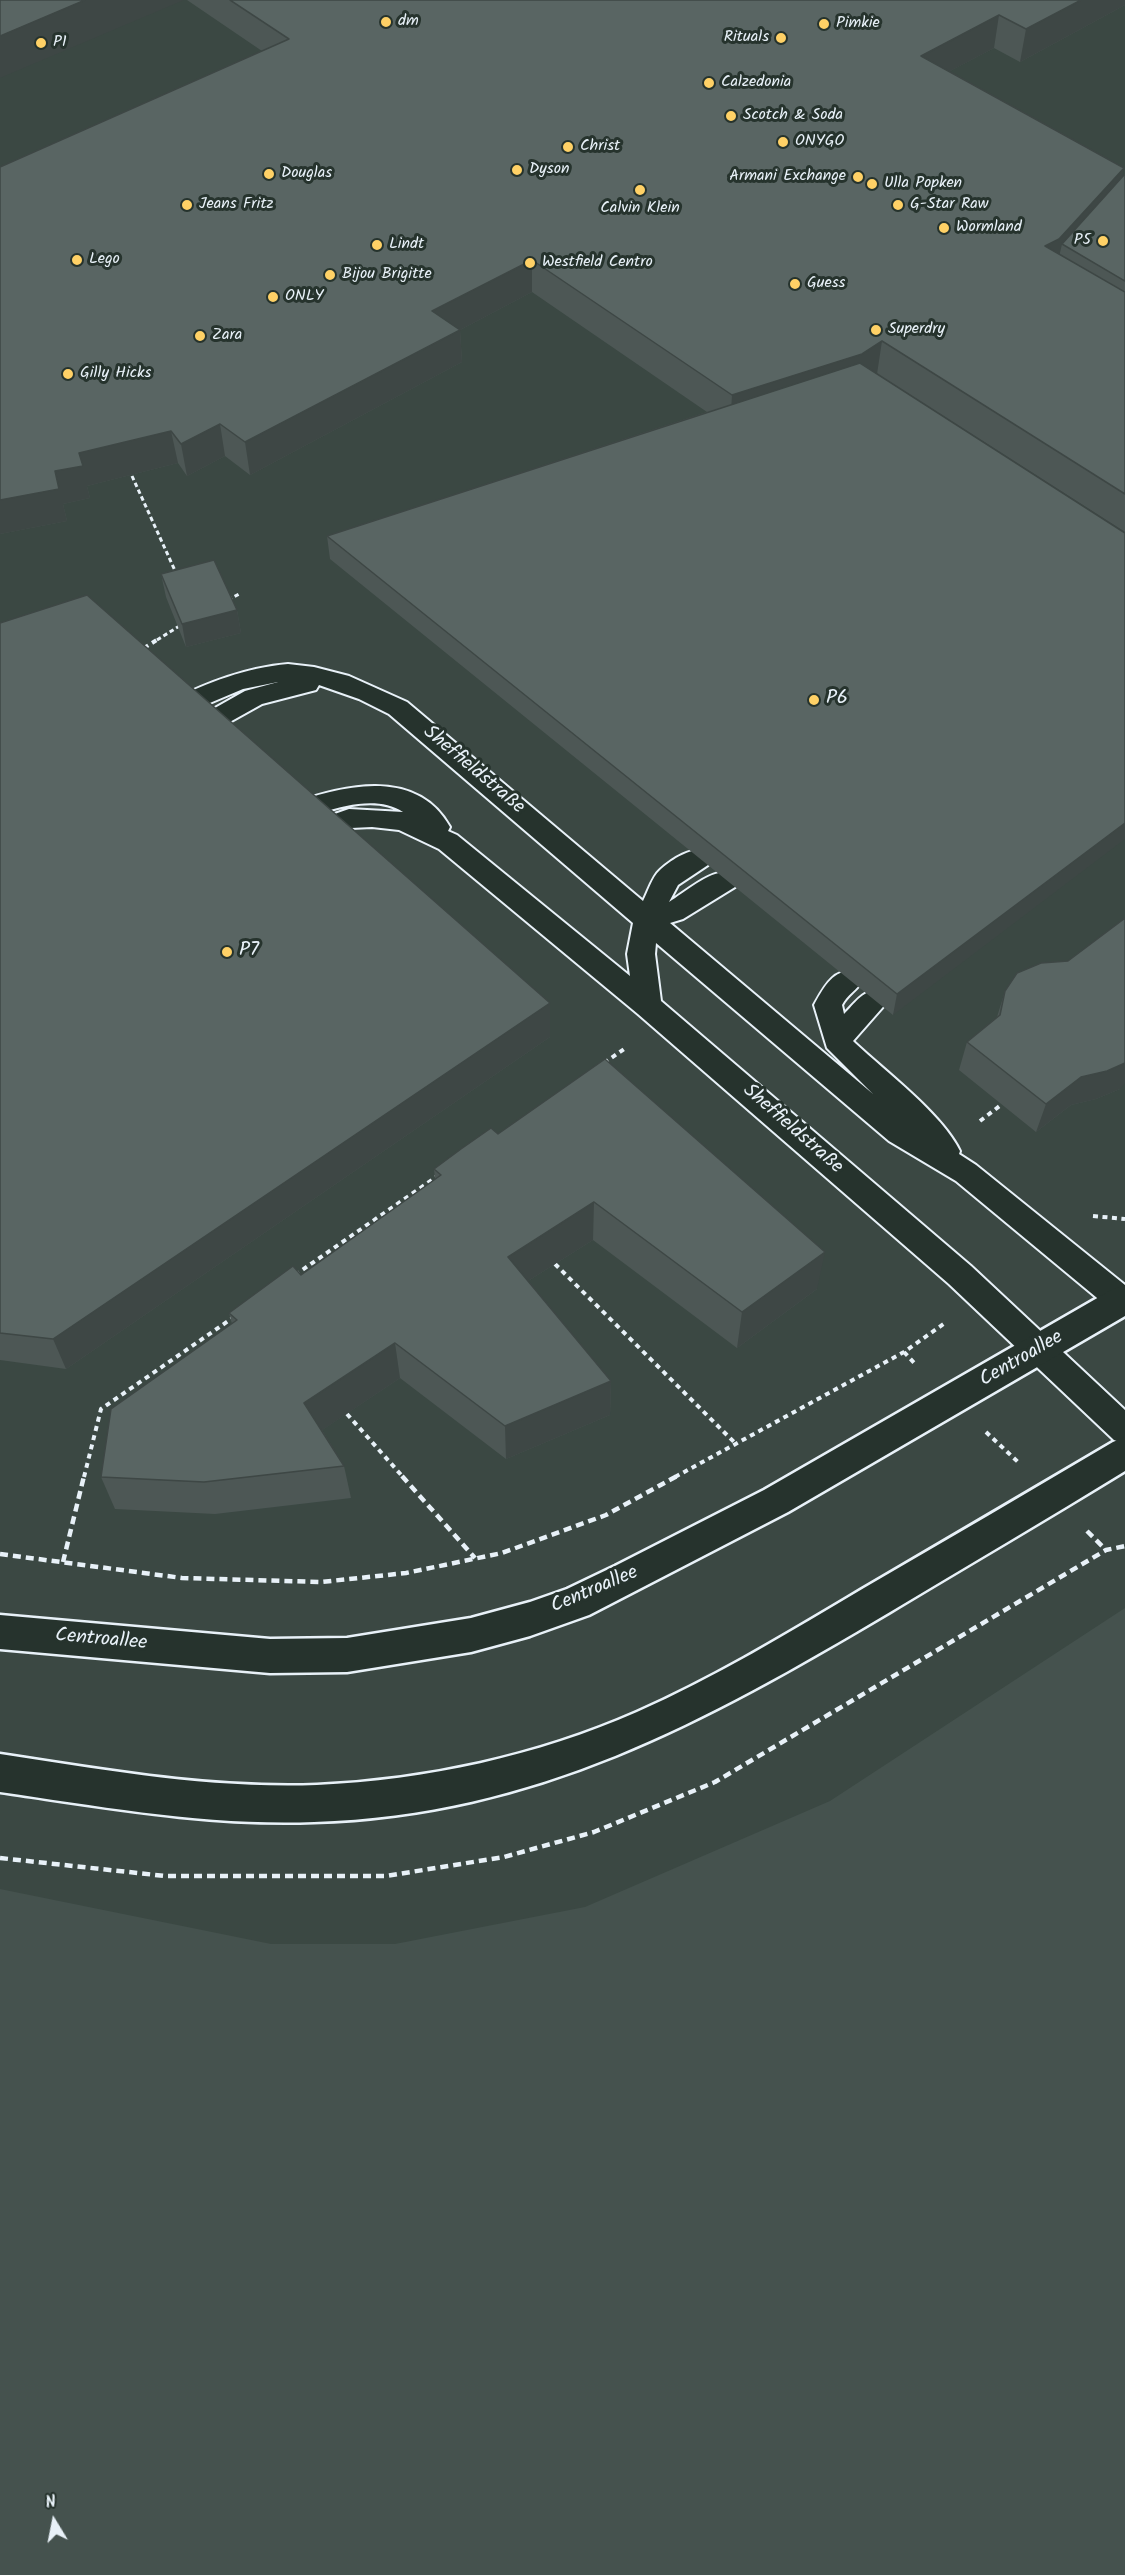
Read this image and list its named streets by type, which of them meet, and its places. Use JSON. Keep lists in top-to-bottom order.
{
  "streets": {
    "street": ["Centroallee"],
    "lane": ["Sheffieldstraße"]
  },
  "crossings": [
    ["Sheffieldstraße", "Centroallee"]
  ],
  "places": [
    "dm",
    "Pimkie",
    "Rituals",
    "P1",
    "Calzedonia",
    "Scotch & Soda",
    "ONYGO",
    "Christ",
    "Dyson",
    "Douglas",
    "Armani Exchange",
    "Ulla Popken",
    "Calvin Klein",
    "Jeans Fritz",
    "G-Star Raw",
    "Wormland",
    "P5",
    "Lindt",
    "Lego",
    "Westfield Centro",
    "Bijou Brigitte",
    "Guess",
    "ONLY",
    "Superdry",
    "Zara",
    "Gilly Hicks",
    "P6",
    "P7"
  ],
  "north": "top"
}
